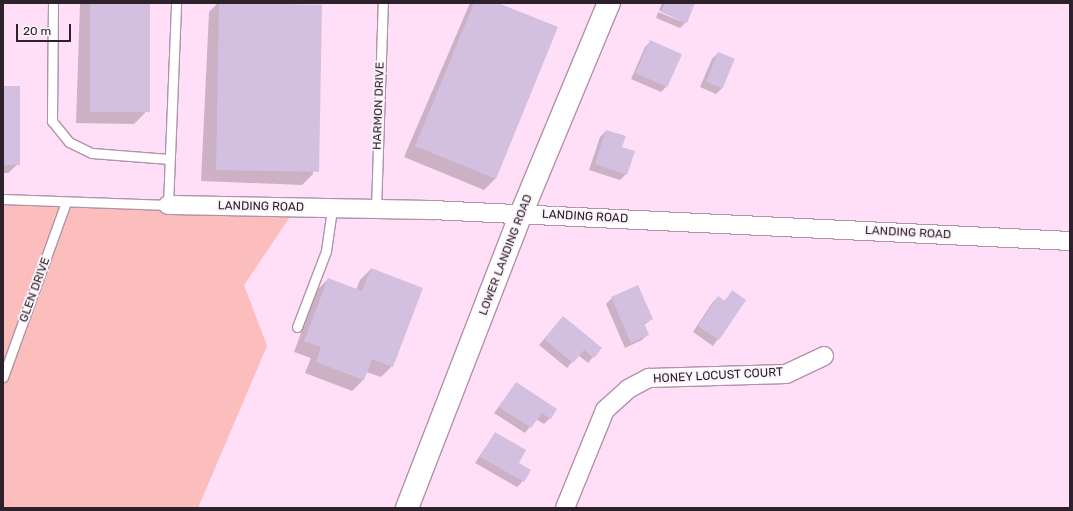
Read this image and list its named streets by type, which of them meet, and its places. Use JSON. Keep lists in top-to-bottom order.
{
  "streets": {
    "main road": ["LOWER LANDING ROAD"],
    "street": ["LANDING ROAD", "HONEY LOCUST COURT"],
    "lane": ["HARMON DRIVE", "GLEN DRIVE"]
  },
  "crossings": [
    ["HARMON DRIVE", "LANDING ROAD"],
    ["LANDING ROAD", "LOWER LANDING ROAD"],
    ["LANDING ROAD", "GLEN DRIVE"]
  ],
  "scale_bar": "20 m"
}
